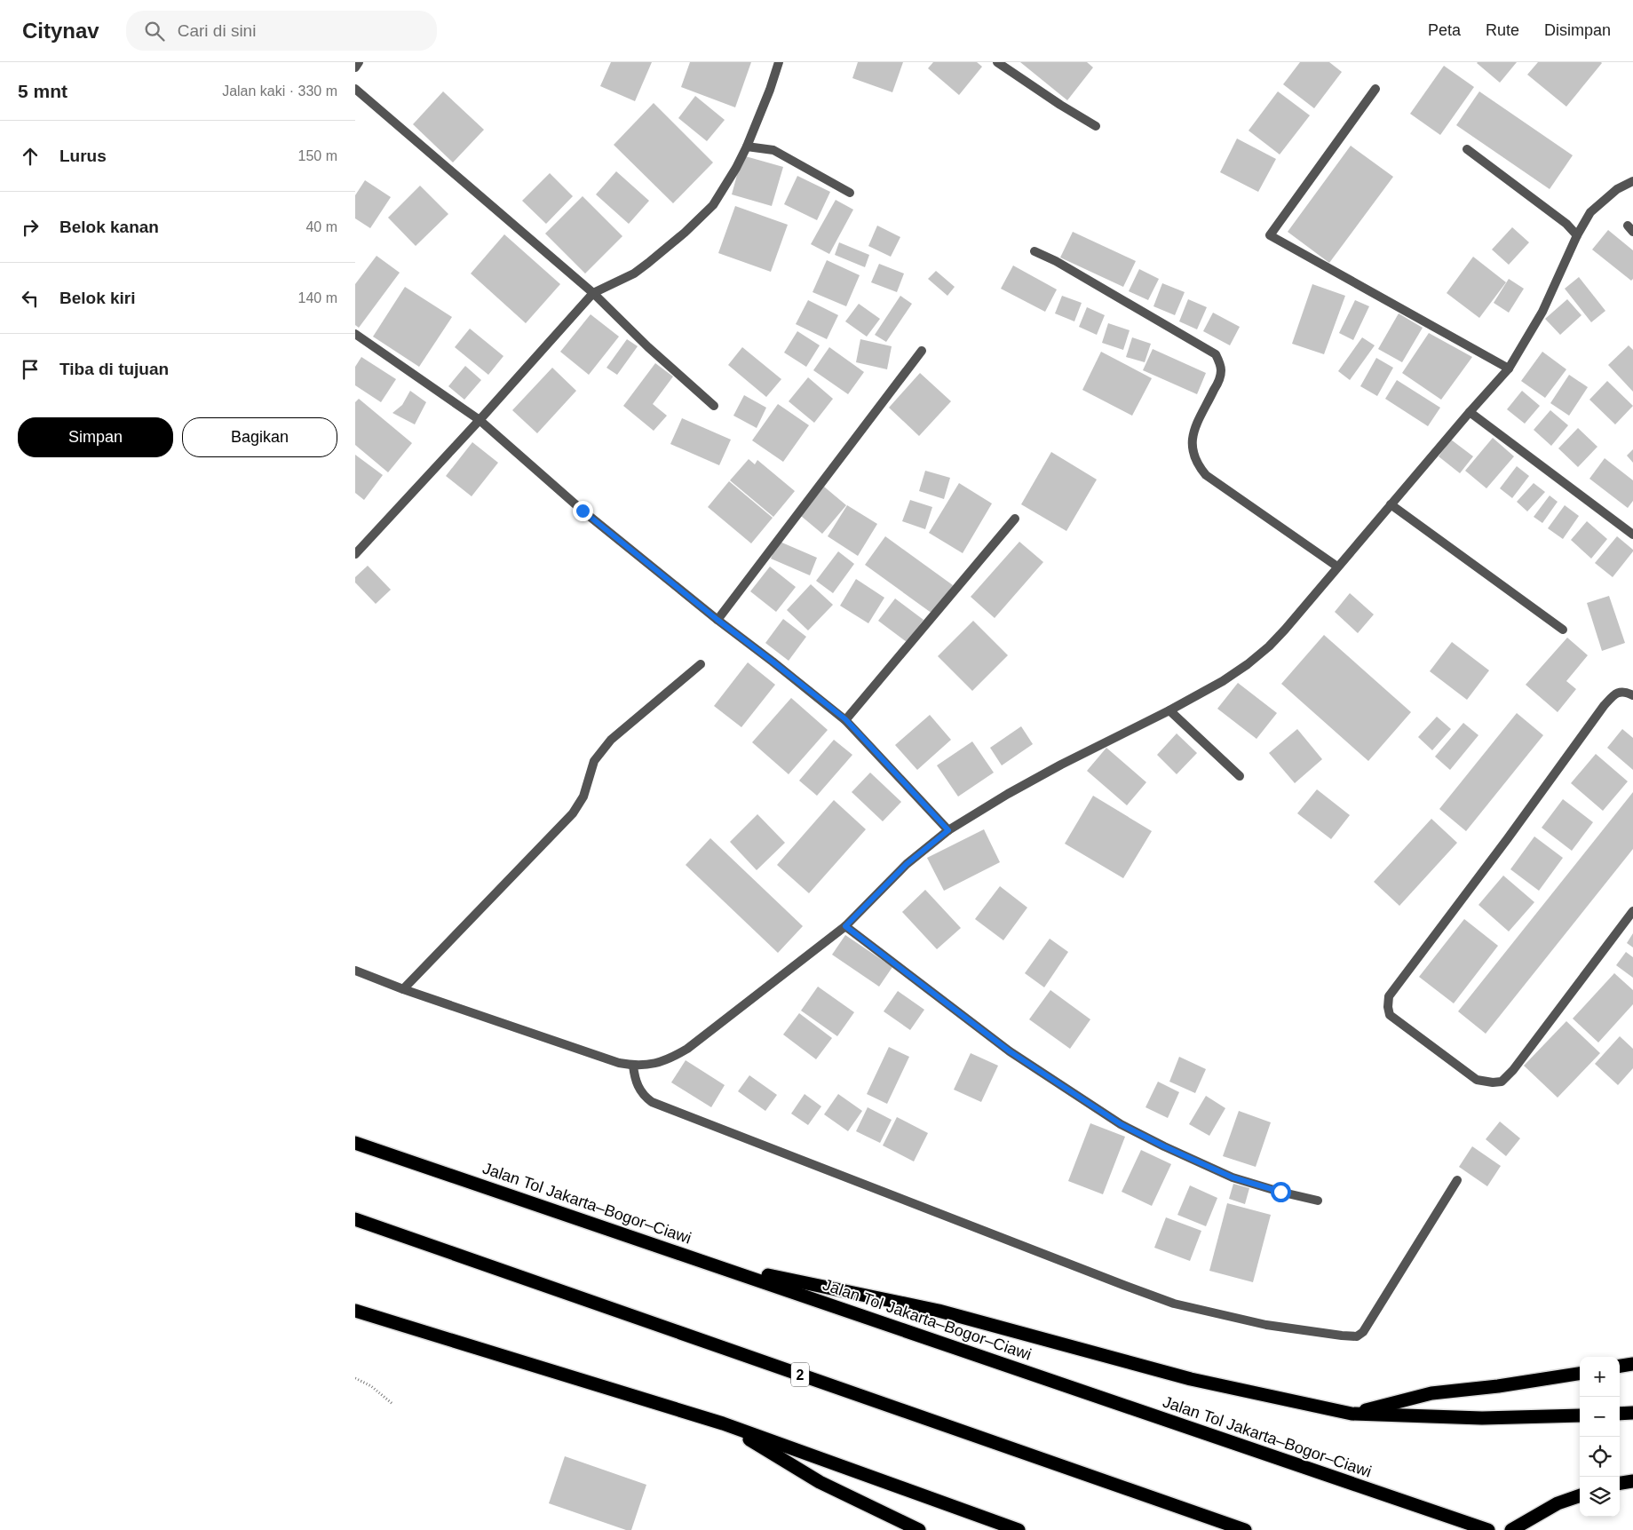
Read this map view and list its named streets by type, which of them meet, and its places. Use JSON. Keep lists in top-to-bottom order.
{
  "streets": {
    "highway": ["Jalan Tol Jakarta–Bogor–Ciawi", "2"]
  },
  "page": {
    "header": "Citynav",
    "search": "Cari di sini",
    "nav": ["Peta", "Rute", "Disimpan"],
    "heading": ["5 mnt", "Jalan kaki · 330 m"],
    "list": [
      ["Lurus", "150 m"],
      ["Belok kanan", "40 m"],
      ["Belok kiri", "140 m"],
      "Tiba di tujuan"
    ],
    "buttons": ["Simpan", "Bagikan"],
    "map_buttons": ["+", "−"]
  }
}
